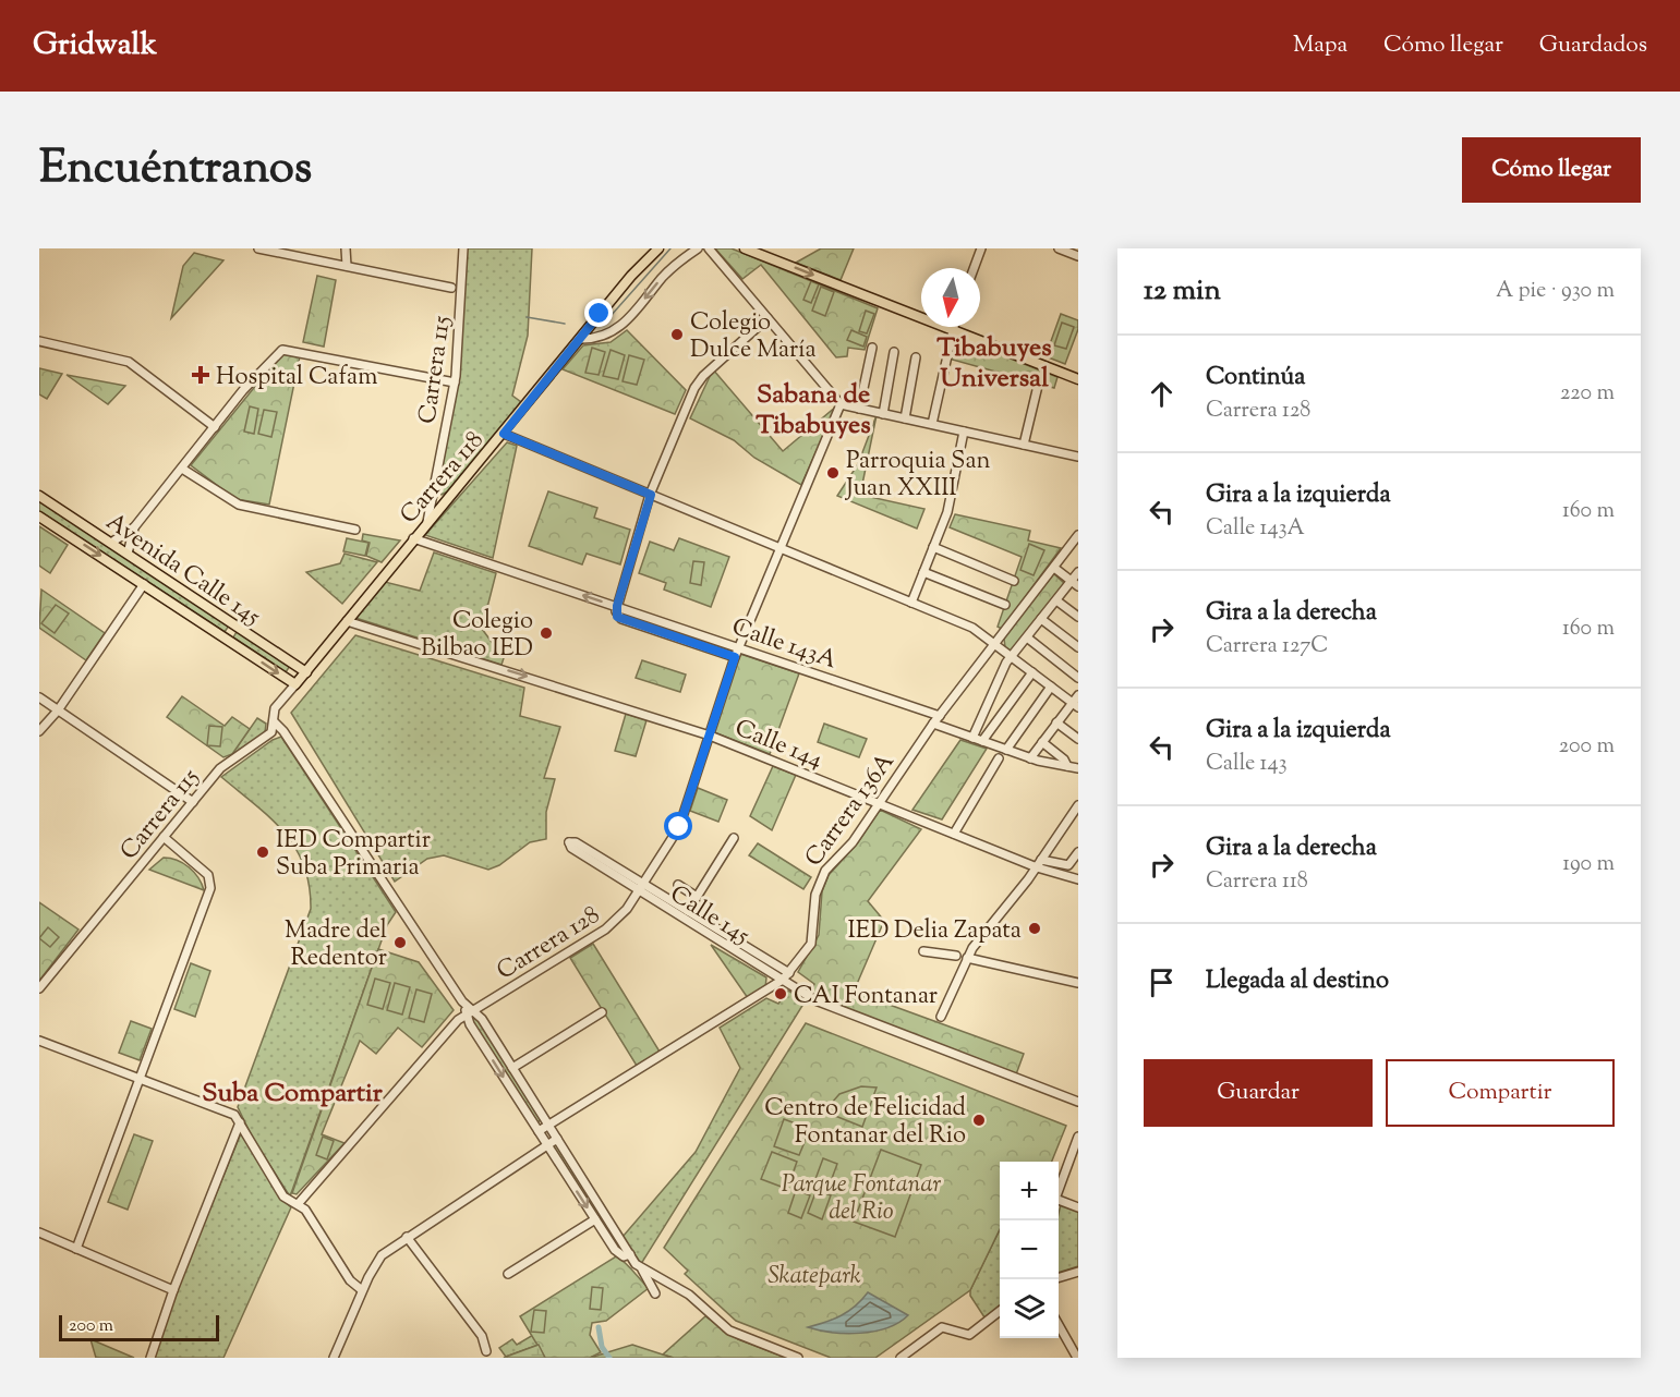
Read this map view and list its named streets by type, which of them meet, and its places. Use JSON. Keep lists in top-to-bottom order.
{
  "streets": {
    "main road": ["Carrera 115", "Carrera 118", "Avenida Calle 145"],
    "street": [
      "Calle 143A",
      "Calle 144",
      "Carrera 136A",
      "Calle 145",
      "Carrera 128"
    ]
  },
  "crossings": [
    ["Carrera 115", "Carrera 118"],
    ["Carrera 115", "Avenida Calle 145"],
    ["Carrera 118", "Avenida Calle 145"],
    ["Carrera 118", "Calle 143A"],
    ["Carrera 118", "Calle 144"],
    ["Calle 143A", "Carrera 136A"],
    ["Calle 143A", "Carrera 128"],
    ["Calle 144", "Carrera 136A"],
    ["Calle 144", "Carrera 128"],
    ["Carrera 136A", "Calle 145"],
    ["Calle 145", "Carrera 128"]
  ],
  "one_way": ["Calle 144"],
  "districts": ["Tibabuyes Universal", "Sabana de Tibabuyes", "Suba Compartir"],
  "parks": ["Parque Fontanar del Rio", "Skatepark"],
  "places": {
    "other": [
      "Colegio Dulce María",
      "Parroquia San Juan XXIII",
      "Colegio Bilbao IED",
      "IED Compartir Suba Primaria",
      "IED Delia Zapata",
      "Madre del Redentor",
      "CAI Fontanar",
      "Centro de Felicidad Fontanar del Rio"
    ],
    "health": ["Hospital Cafam"]
  },
  "scale_bar": "200 m",
  "north": "bottom",
  "page": {
    "header": "Gridwalk",
    "nav": ["Mapa", "Cómo llegar", "Guardados"],
    "title": "Encuéntranos",
    "buttons": [
      "Cómo llegar",
      ["Guardar", "Compartir"]
    ],
    "heading": ["12 min", "A pie · 930 m"],
    "list": [
      ["Continúa", "Carrera 128", "220 m"],
      ["Gira a la izquierda", "Calle 143A", "160 m"],
      ["Gira a la derecha", "Carrera 127C", "160 m"],
      ["Gira a la izquierda", "Calle 143", "200 m"],
      ["Gira a la derecha", "Carrera 118", "190 m"],
      "Llegada al destino"
    ],
    "map_buttons": ["+", "−"],
    "scale": "200 m"
  }
}
